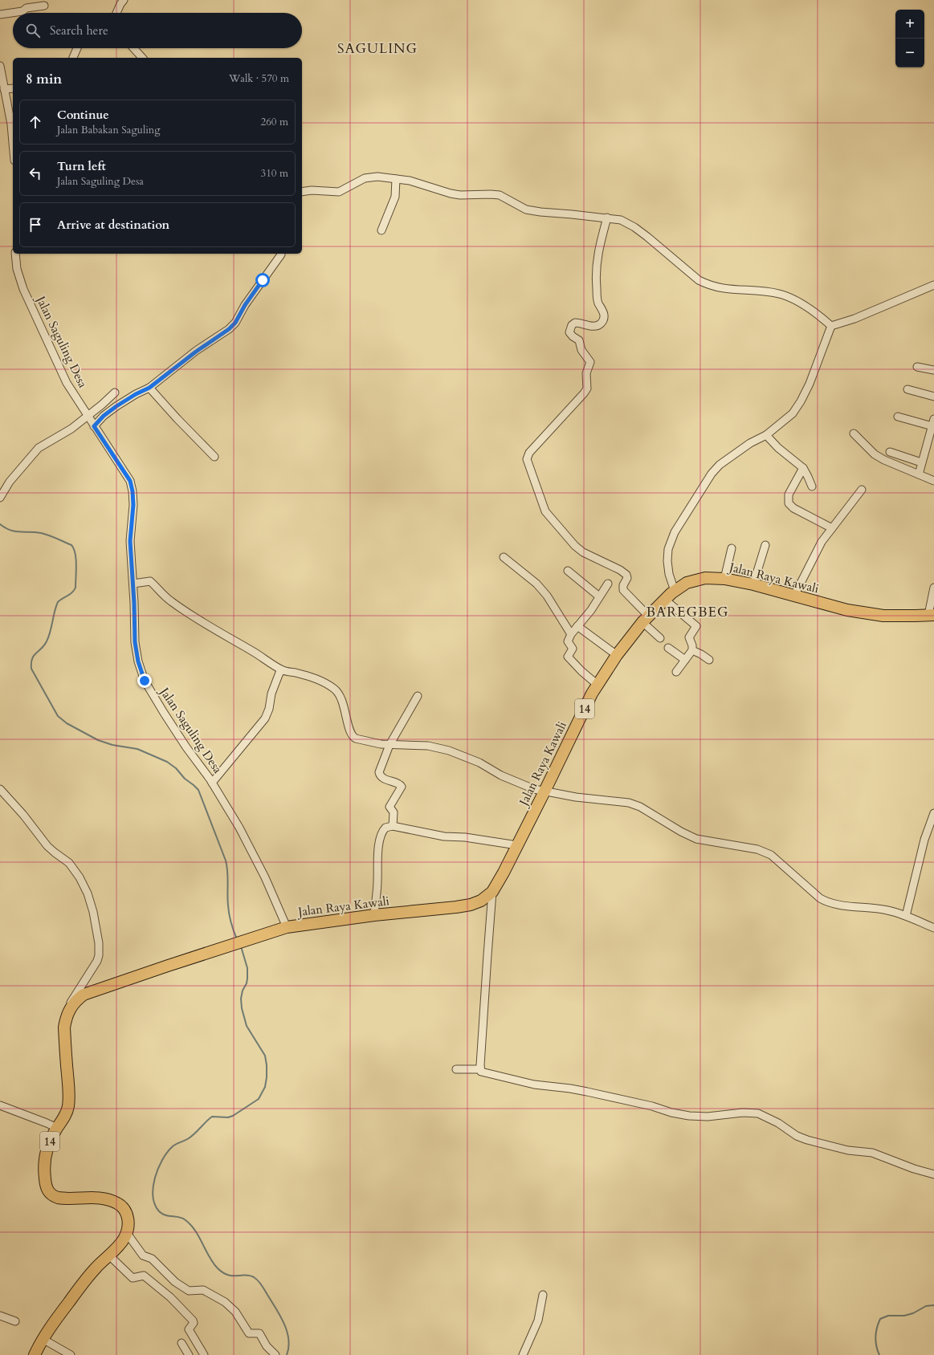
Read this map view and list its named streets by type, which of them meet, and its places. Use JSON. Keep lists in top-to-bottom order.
{
  "streets": {
    "highway": ["Jalan Raya Kawali", "14"],
    "street": ["Jalan Saguling Desa"]
  },
  "crossings": [
    ["Jalan Saguling Desa", "Jalan Raya Kawali"],
    ["Jalan Saguling Desa", "14"],
    ["Jalan Raya Kawali", "14"]
  ],
  "districts": ["SAGULING", "BAREGBEG"],
  "page": {
    "map_buttons": ["+", "−"],
    "search": "Search here",
    "heading": ["8 min", "Walk · 570 m"],
    "list": [
      ["Continue", "Jalan Babakan Saguling", "260 m"],
      ["Turn left", "Jalan Saguling Desa", "310 m"],
      "Arrive at destination"
    ]
  }
}
